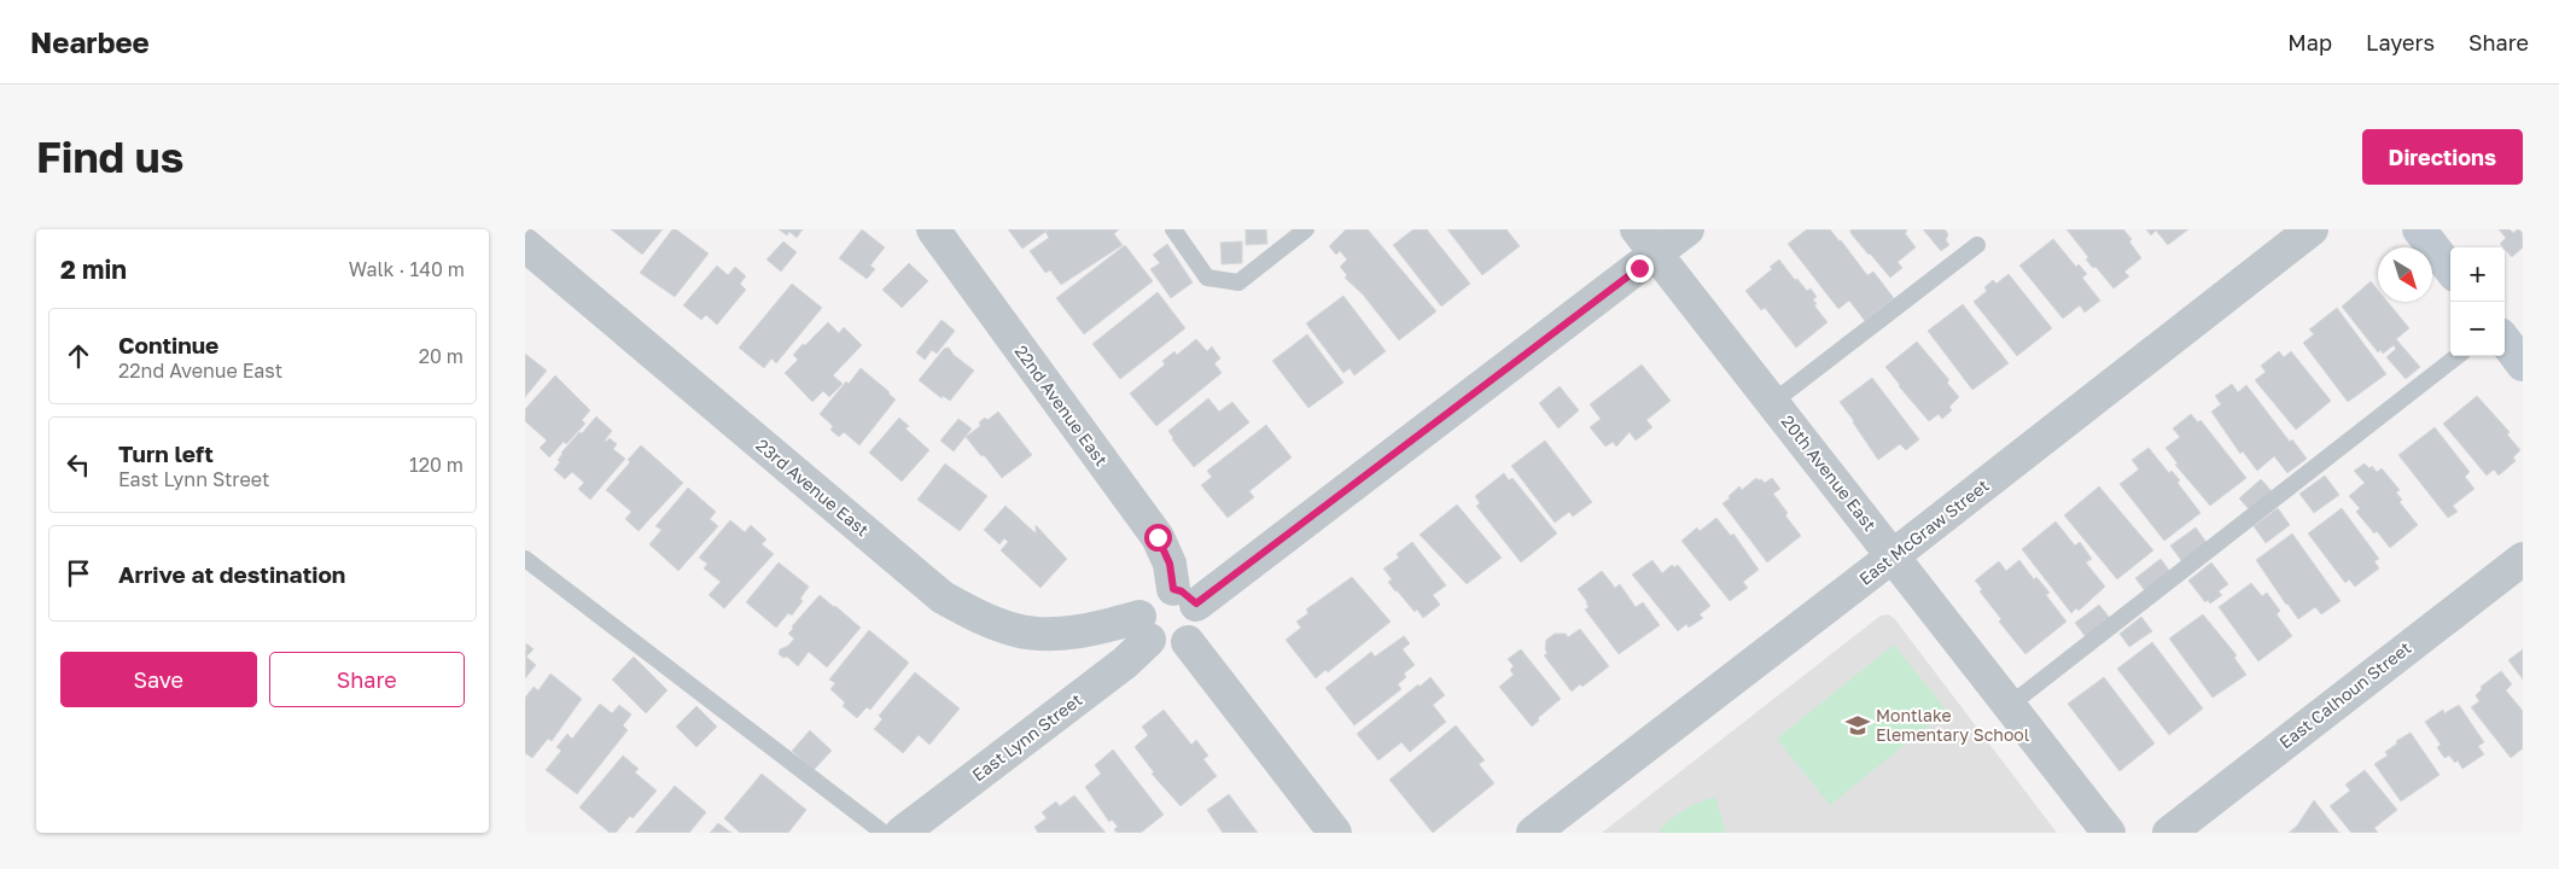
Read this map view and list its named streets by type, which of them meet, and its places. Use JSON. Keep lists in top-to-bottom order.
{
  "streets": {
    "street": [
      "22nd Avenue East",
      "20th Avenue East",
      "23rd Avenue East",
      "East McGraw Street",
      "East Calhoun Street",
      "East Lynn Street"
    ]
  },
  "crossings": [
    ["22nd Avenue East", "23rd Avenue East"],
    ["22nd Avenue East", "East Lynn Street"],
    ["20th Avenue East", "East McGraw Street"],
    ["23rd Avenue East", "East Lynn Street"]
  ],
  "places": {
    "school or university": ["Montlake Elementary School"]
  },
  "north": "bottom right",
  "page": {
    "header": "Nearbee",
    "nav": ["Map", "Layers", "Share"],
    "buttons": [
      "Directions",
      ["Save", "Share"]
    ],
    "title": "Find us",
    "heading": ["2 min", "Walk · 140 m"],
    "map_buttons": ["+", "−"],
    "list": [
      ["Continue", "22nd Avenue East", "20 m"],
      ["Turn left", "East Lynn Street", "120 m"],
      "Arrive at destination"
    ]
  }
}
